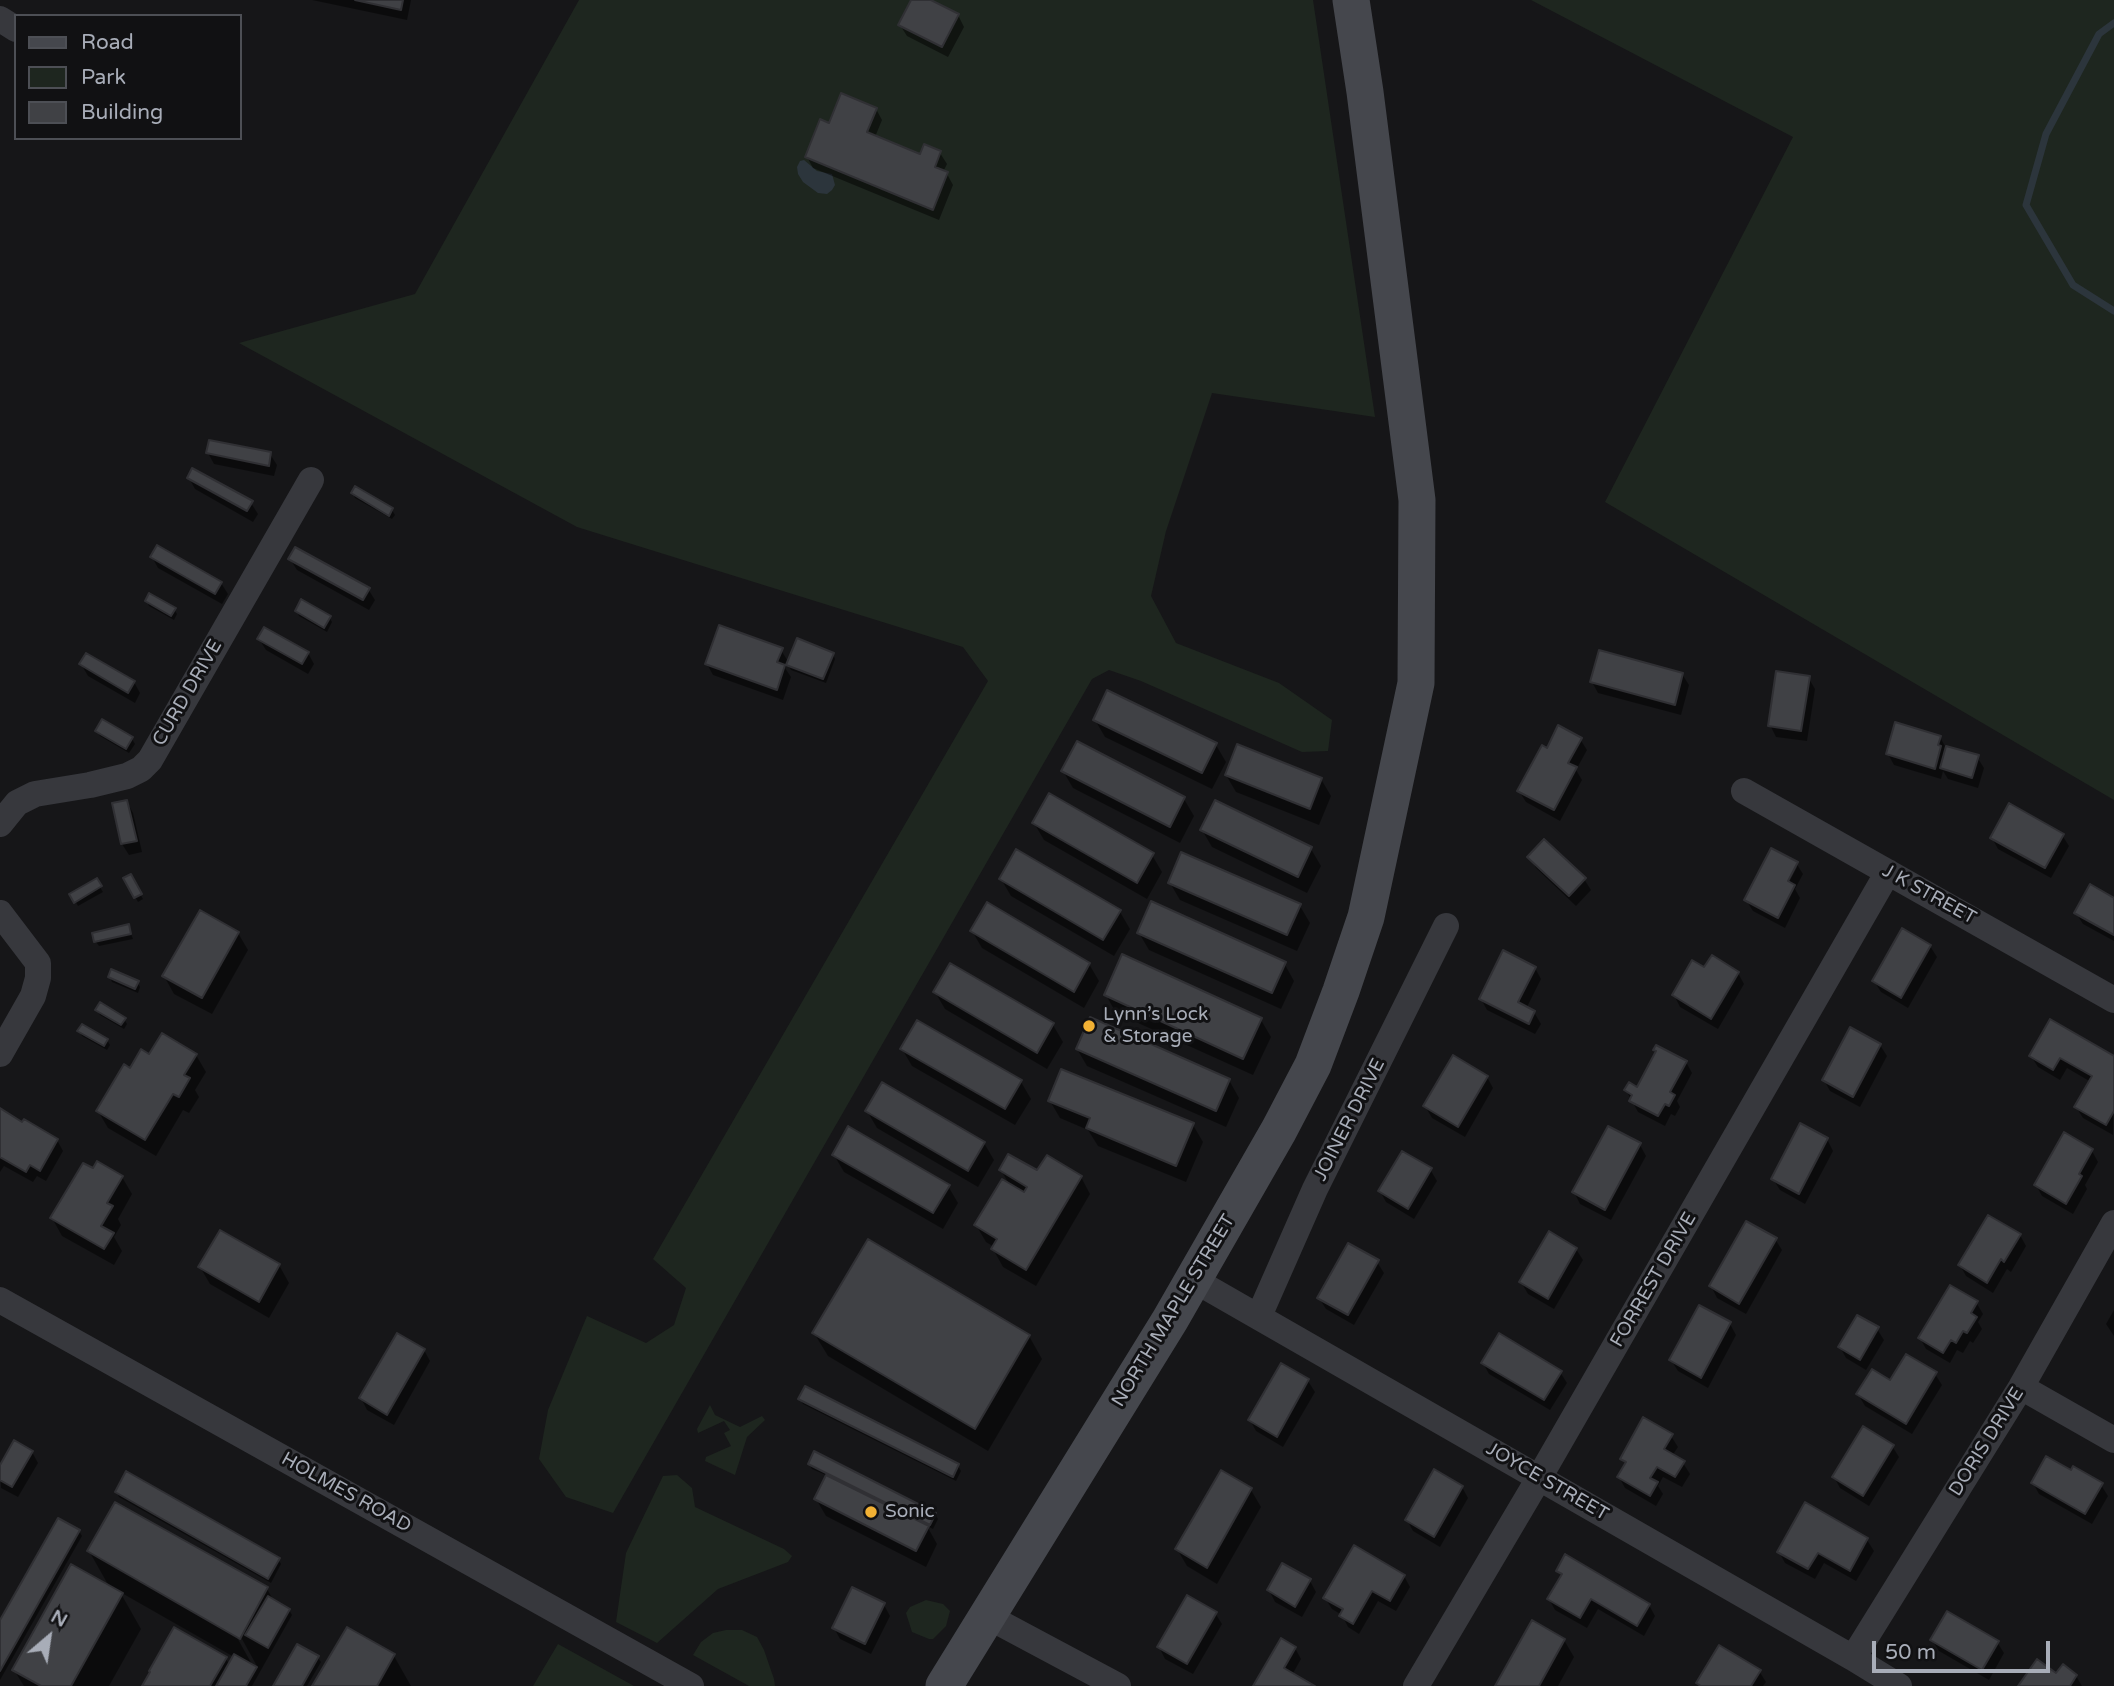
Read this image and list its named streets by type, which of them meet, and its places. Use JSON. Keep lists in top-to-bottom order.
{
  "streets": {
    "main road": ["NORTH MAPLE STREET"],
    "street": [
      "CURD DRIVE",
      "J K STREET",
      "JOINER DRIVE",
      "FORREST DRIVE",
      "DORIS DRIVE",
      "JOYCE STREET",
      "HOLMES ROAD"
    ]
  },
  "crossings": [
    ["J K STREET", "FORREST DRIVE"],
    ["JOINER DRIVE", "JOYCE STREET"],
    ["FORREST DRIVE", "JOYCE STREET"],
    ["NORTH MAPLE STREET", "JOYCE STREET"],
    ["DORIS DRIVE", "JOYCE STREET"]
  ],
  "places": ["Lynn’s Lock & Storage", "Sonic"],
  "legend": ["Road", "Park", "Building"],
  "scale_bar": "50 m",
  "north": "top right"
}
